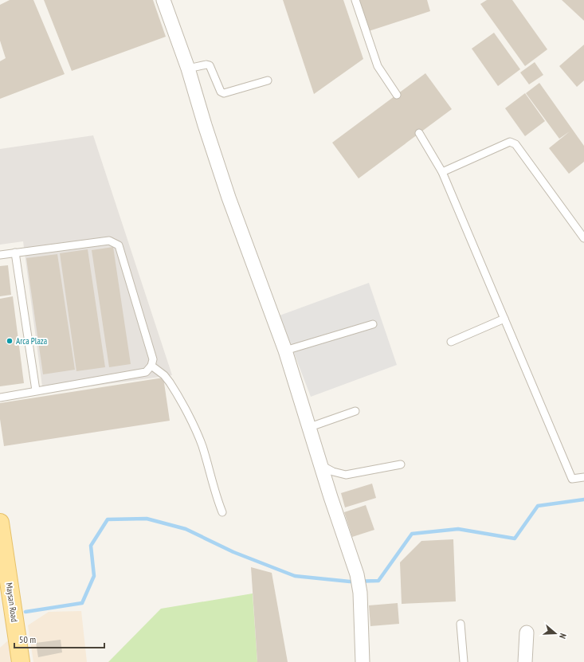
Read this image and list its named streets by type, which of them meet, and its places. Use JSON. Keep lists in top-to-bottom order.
{
  "streets": {
    "main road": ["Maysan Road"]
  },
  "places": ["Arca Plaza"],
  "scale_bar": "50 m",
  "north": "right"
}
